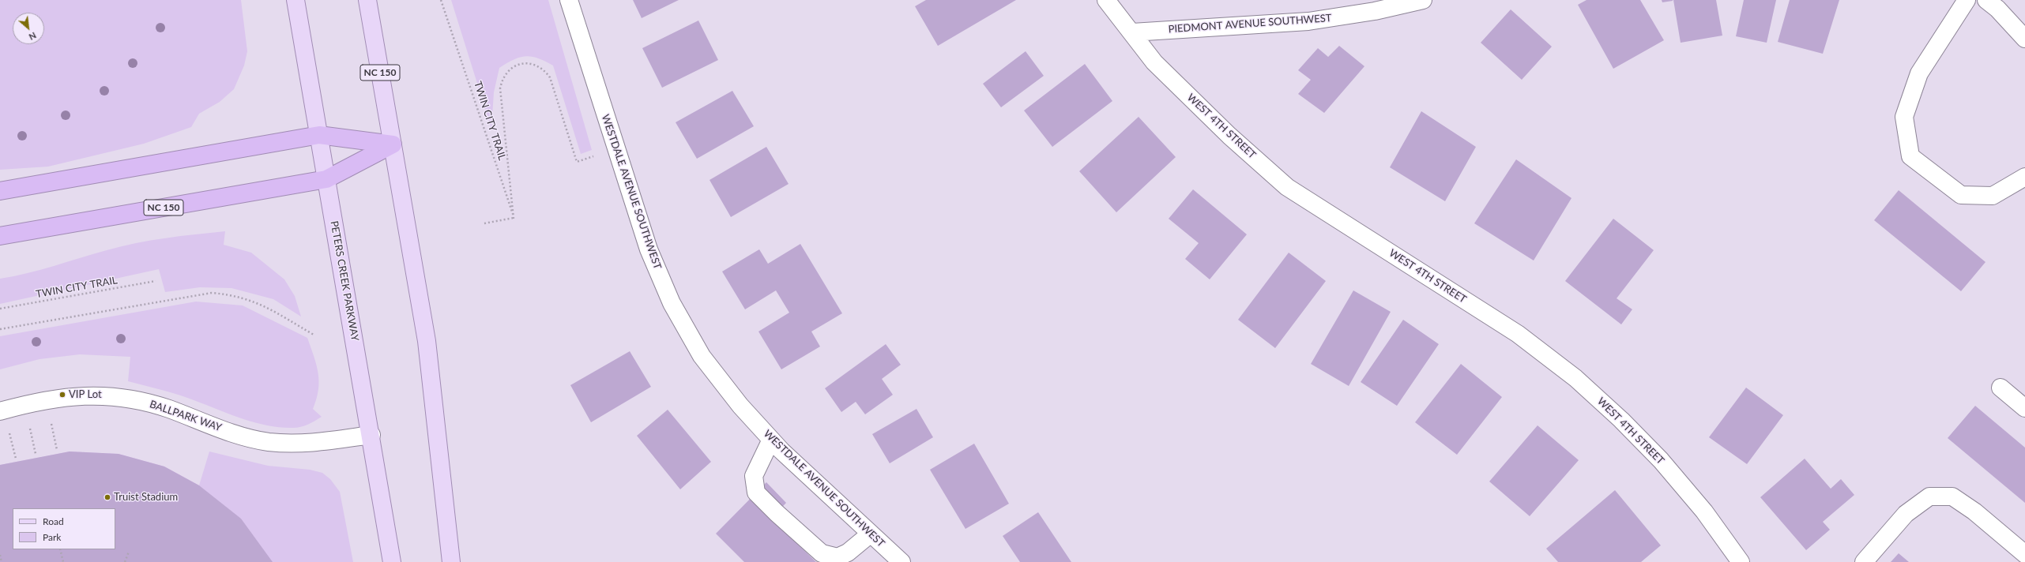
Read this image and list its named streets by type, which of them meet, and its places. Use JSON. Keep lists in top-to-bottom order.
{
  "streets": {
    "highway": ["NC 150"],
    "main road": ["PETERS CREEK PARKWAY"],
    "street": [
      "PIEDMONT AVENUE SOUTHWEST",
      "WEST 4TH STREET",
      "WESTDALE AVENUE SOUTHWEST",
      "BALLPARK WAY"
    ],
    "path": ["TWIN CITY TRAIL"]
  },
  "crossings": [
    ["PIEDMONT AVENUE SOUTHWEST", "WEST 4TH STREET"],
    ["NC 150", "PETERS CREEK PARKWAY"],
    ["PETERS CREEK PARKWAY", "BALLPARK WAY"]
  ],
  "places": ["VIP Lot", "Truist Stadium"],
  "legend": ["Road", "Park"],
  "north": "bottom right"
}
